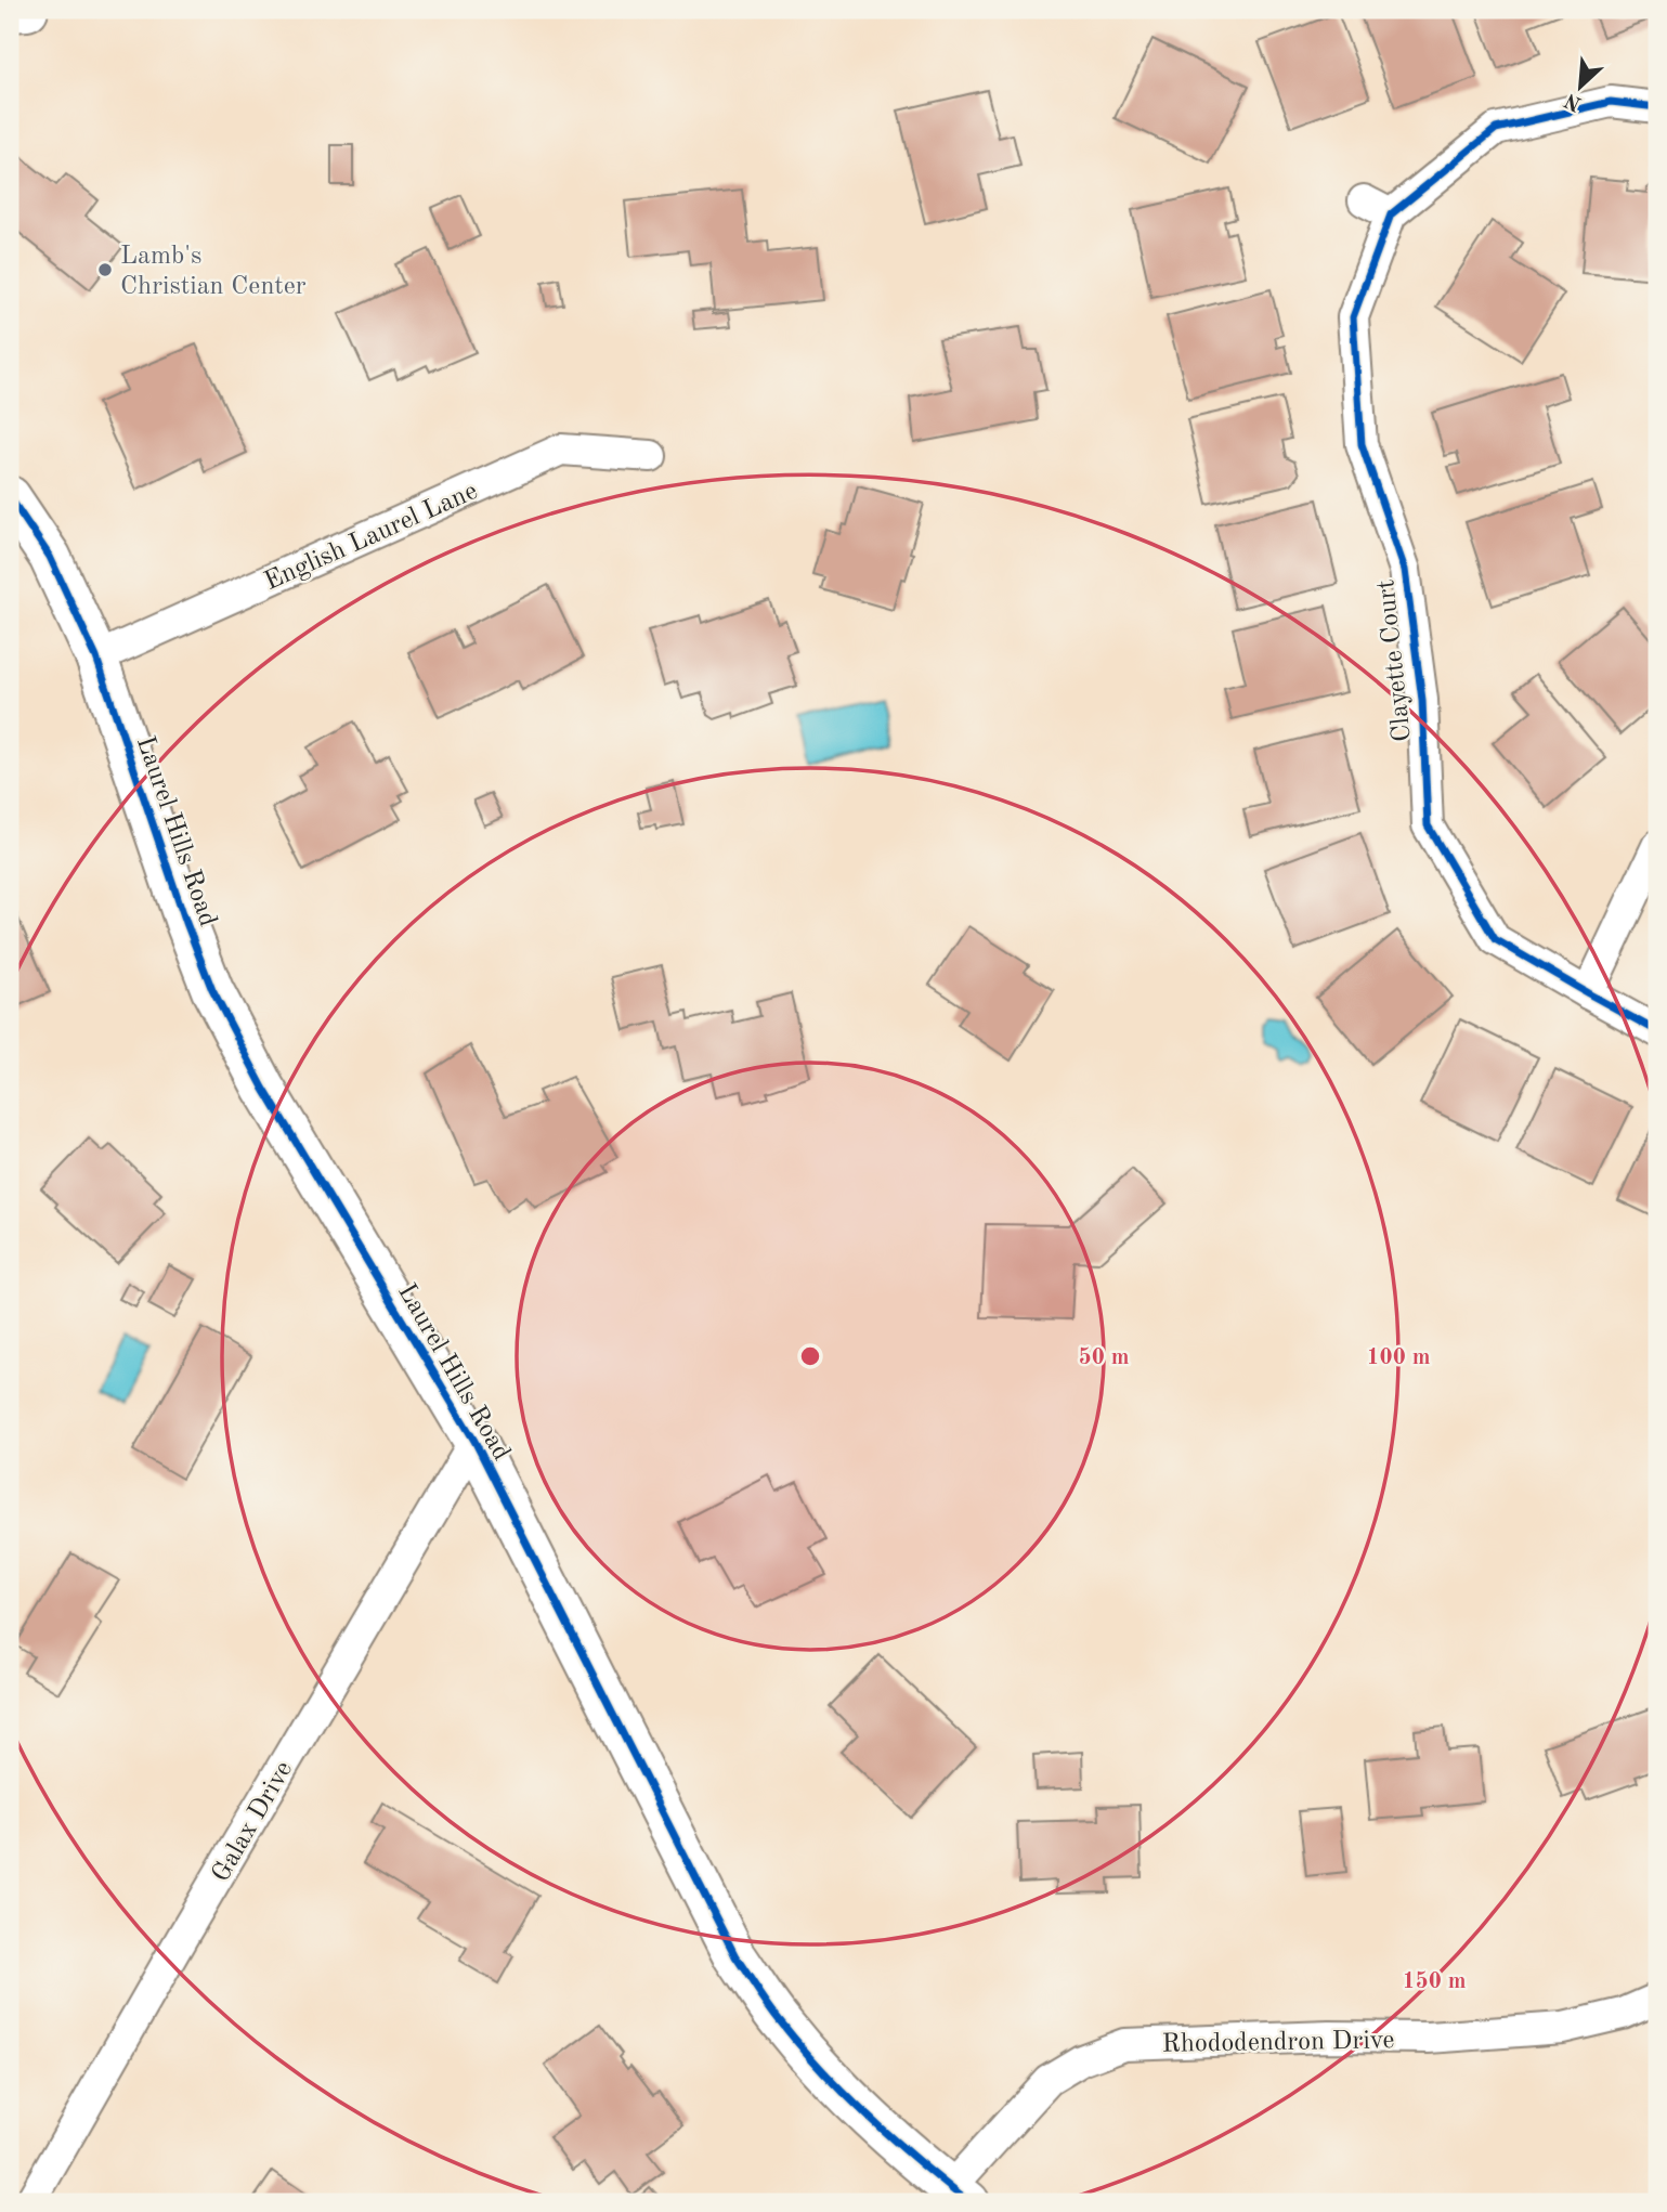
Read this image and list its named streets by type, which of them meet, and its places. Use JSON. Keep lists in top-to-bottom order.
{
  "streets": {
    "street": [
      "English Laurel Lane",
      "Clayette Court",
      "Laurel Hills Road",
      "Galax Drive",
      "Rhododendron Drive"
    ]
  },
  "crossings": [
    ["English Laurel Lane", "Laurel Hills Road"],
    ["Laurel Hills Road", "Galax Drive"],
    ["Laurel Hills Road", "Rhododendron Drive"]
  ],
  "places": ["Lamb's Christian Center"],
  "north": "bottom left",
  "rings": ["50 m", "100 m", "150 m"]
}
